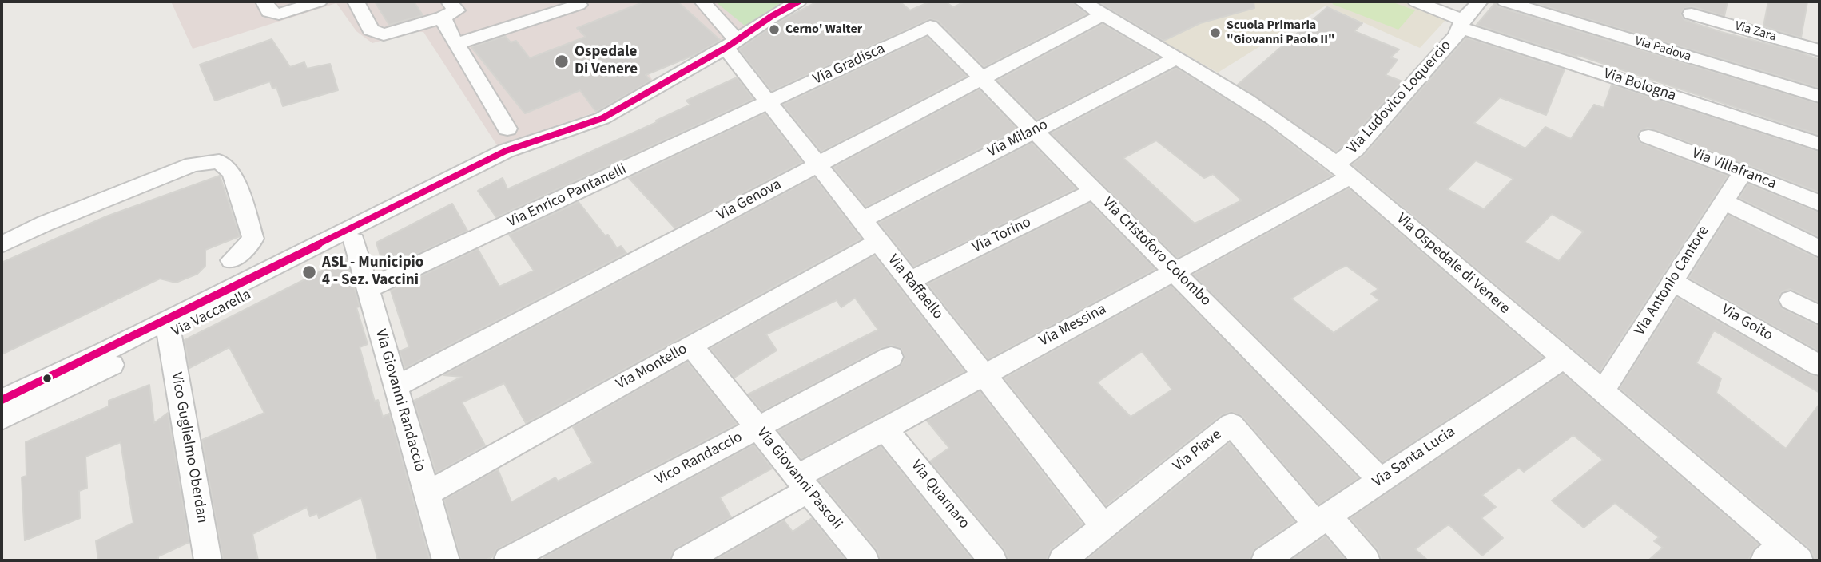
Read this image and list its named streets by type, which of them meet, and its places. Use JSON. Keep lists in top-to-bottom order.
{
  "streets": {
    "street": [
      "Via Zara",
      "Via Padova",
      "Via Gradisca",
      "Via Bologna",
      "Via Ludovico Loquercio",
      "Via Milano",
      "Via Villafranca",
      "Via Enrico Pantanelli",
      "Via Genova",
      "Via Torino",
      "Via Cristoforo Colombo",
      "Via Ospedale di Venere",
      "Via Antonio Cantore",
      "Via Raffaello",
      "Via Vaccarella",
      "Via Goito",
      "Via Messina",
      "Via Montello",
      "Via Giovanni Randaccio",
      "Vico Guglielmo Oberdan",
      "Via Piave",
      "Via Santa Lucia",
      "Vico Randaccio",
      "Via Giovanni Pascoli",
      "Via Quarnaro"
    ]
  },
  "crossings": [
    ["Via Gradisca", "Via Enrico Pantanelli"],
    ["Via Gradisca", "Via Cristoforo Colombo"],
    ["Via Gradisca", "Via Raffaello"],
    ["Via Bologna", "Via Ludovico Loquercio"],
    ["Via Ludovico Loquercio", "Via Ospedale di Venere"],
    ["Via Ludovico Loquercio", "Via Messina"],
    ["Via Milano", "Via Cristoforo Colombo"],
    ["Via Milano", "Via Ospedale di Venere"],
    ["Via Milano", "Via Raffaello"],
    ["Via Villafranca", "Via Antonio Cantore"],
    ["Via Enrico Pantanelli", "Via Raffaello"],
    ["Via Enrico Pantanelli", "Via Giovanni Randaccio"],
    ["Via Genova", "Via Cristoforo Colombo"],
    ["Via Genova", "Via Ospedale di Venere"],
    ["Via Genova", "Via Raffaello"],
    ["Via Genova", "Via Giovanni Randaccio"],
    ["Via Torino", "Via Cristoforo Colombo"],
    ["Via Torino", "Via Raffaello"],
    ["Via Cristoforo Colombo", "Via Messina"],
    ["Via Cristoforo Colombo", "Via Santa Lucia"],
    ["Via Ospedale di Venere", "Via Antonio Cantore"],
    ["Via Ospedale di Venere", "Via Messina"],
    ["Via Ospedale di Venere", "Via Santa Lucia"],
    ["Via Antonio Cantore", "Via Goito"],
    ["Via Raffaello", "Via Vaccarella"],
    ["Via Raffaello", "Via Messina"],
    ["Via Raffaello", "Via Montello"],
    ["Via Raffaello", "Via Piave"],
    ["Via Vaccarella", "Via Giovanni Randaccio"],
    ["Via Vaccarella", "Vico Guglielmo Oberdan"],
    ["Via Messina", "Via Giovanni Pascoli"],
    ["Via Messina", "Via Quarnaro"],
    ["Via Montello", "Via Giovanni Randaccio"],
    ["Via Montello", "Via Giovanni Pascoli"],
    ["Via Piave", "Via Santa Lucia"],
    ["Vico Randaccio", "Via Giovanni Pascoli"]
  ],
  "places": [
    "Cerno' Walter",
    "Scuola Primaria \"Giovanni Paolo II\"",
    "Ospedale Di Venere",
    "ASL - Municipio 4 - Sez. Vaccini"
  ]
}
